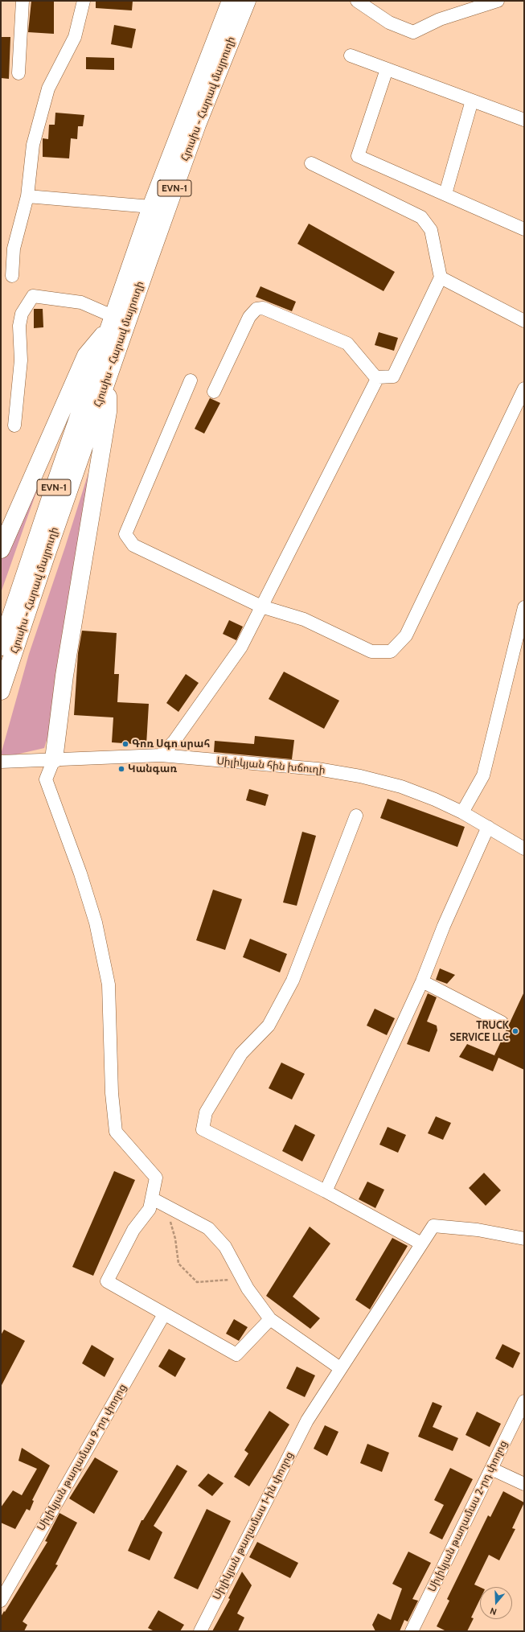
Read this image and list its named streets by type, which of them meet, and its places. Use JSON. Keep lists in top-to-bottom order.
{
  "streets": {
    "highway": ["Հյուսիս - Հարավ մայրուղի", "EVN-1"],
    "street": [
      "Սիլիկյան հին խճուղի",
      "Սիլիկյան թաղամաս 9-րդ փողոց",
      "Սիլիկյան թաղամաս 2-րդ փողոց",
      "Սիլիկյան թաղամաս 1-ին փողոց"
    ]
  },
  "places": ["Գոռ Սգո սրահ", "Կանգառ", "TRUCK SERVICE LLC"],
  "north": "bottom"
}
